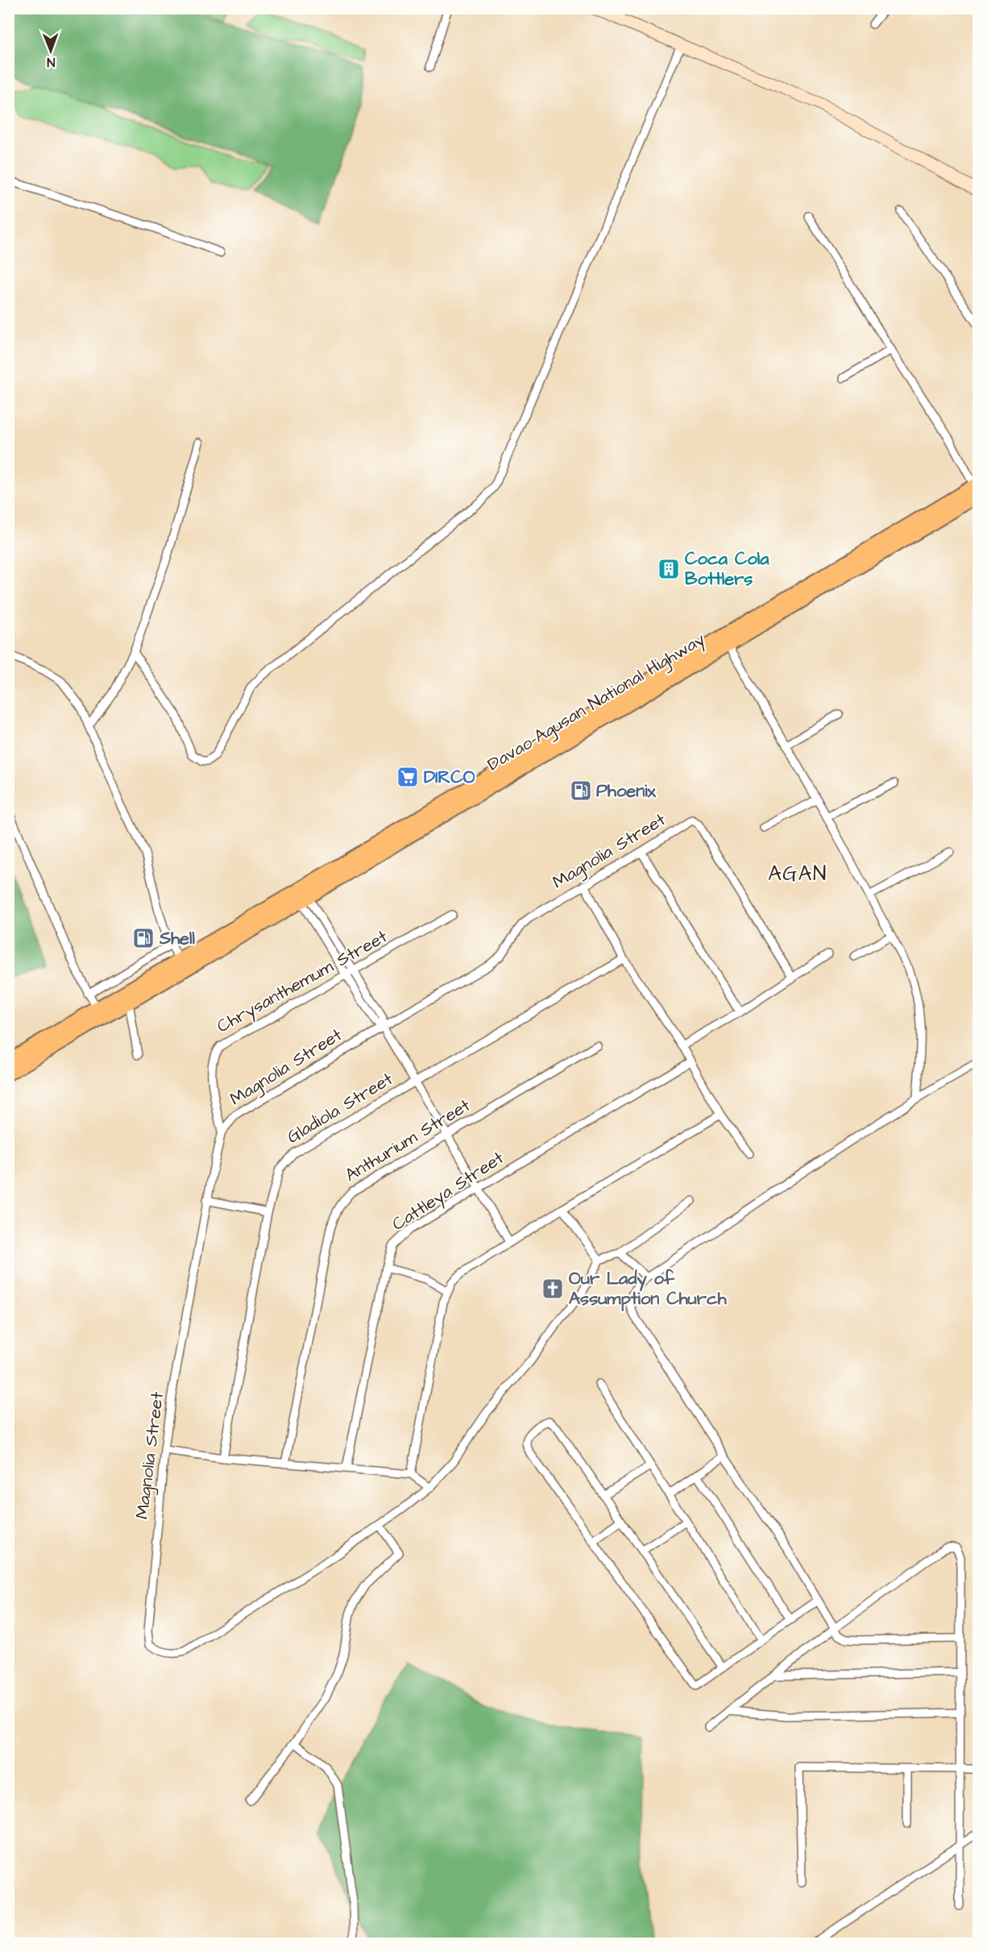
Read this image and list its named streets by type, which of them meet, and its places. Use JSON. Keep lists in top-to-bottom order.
{
  "streets": {
    "highway": ["Davao-Agusan National Highway"],
    "street": [
      "Magnolia Street",
      "Chrysanthemum Street",
      "Gladiola Street",
      "Anthurium Street",
      "Cattleya Street"
    ]
  },
  "crossings": [
    ["Magnolia Street", "Chrysanthemum Street"]
  ],
  "districts": ["AGAN"],
  "places": {
    "building": ["Coca Cola Bottlers"],
    "supermarket": ["DIRCO"],
    "fuel station": ["Phoenix", "Shell"],
    "church": ["Our Lady of Assumption Church"]
  },
  "north": "bottom"
}
